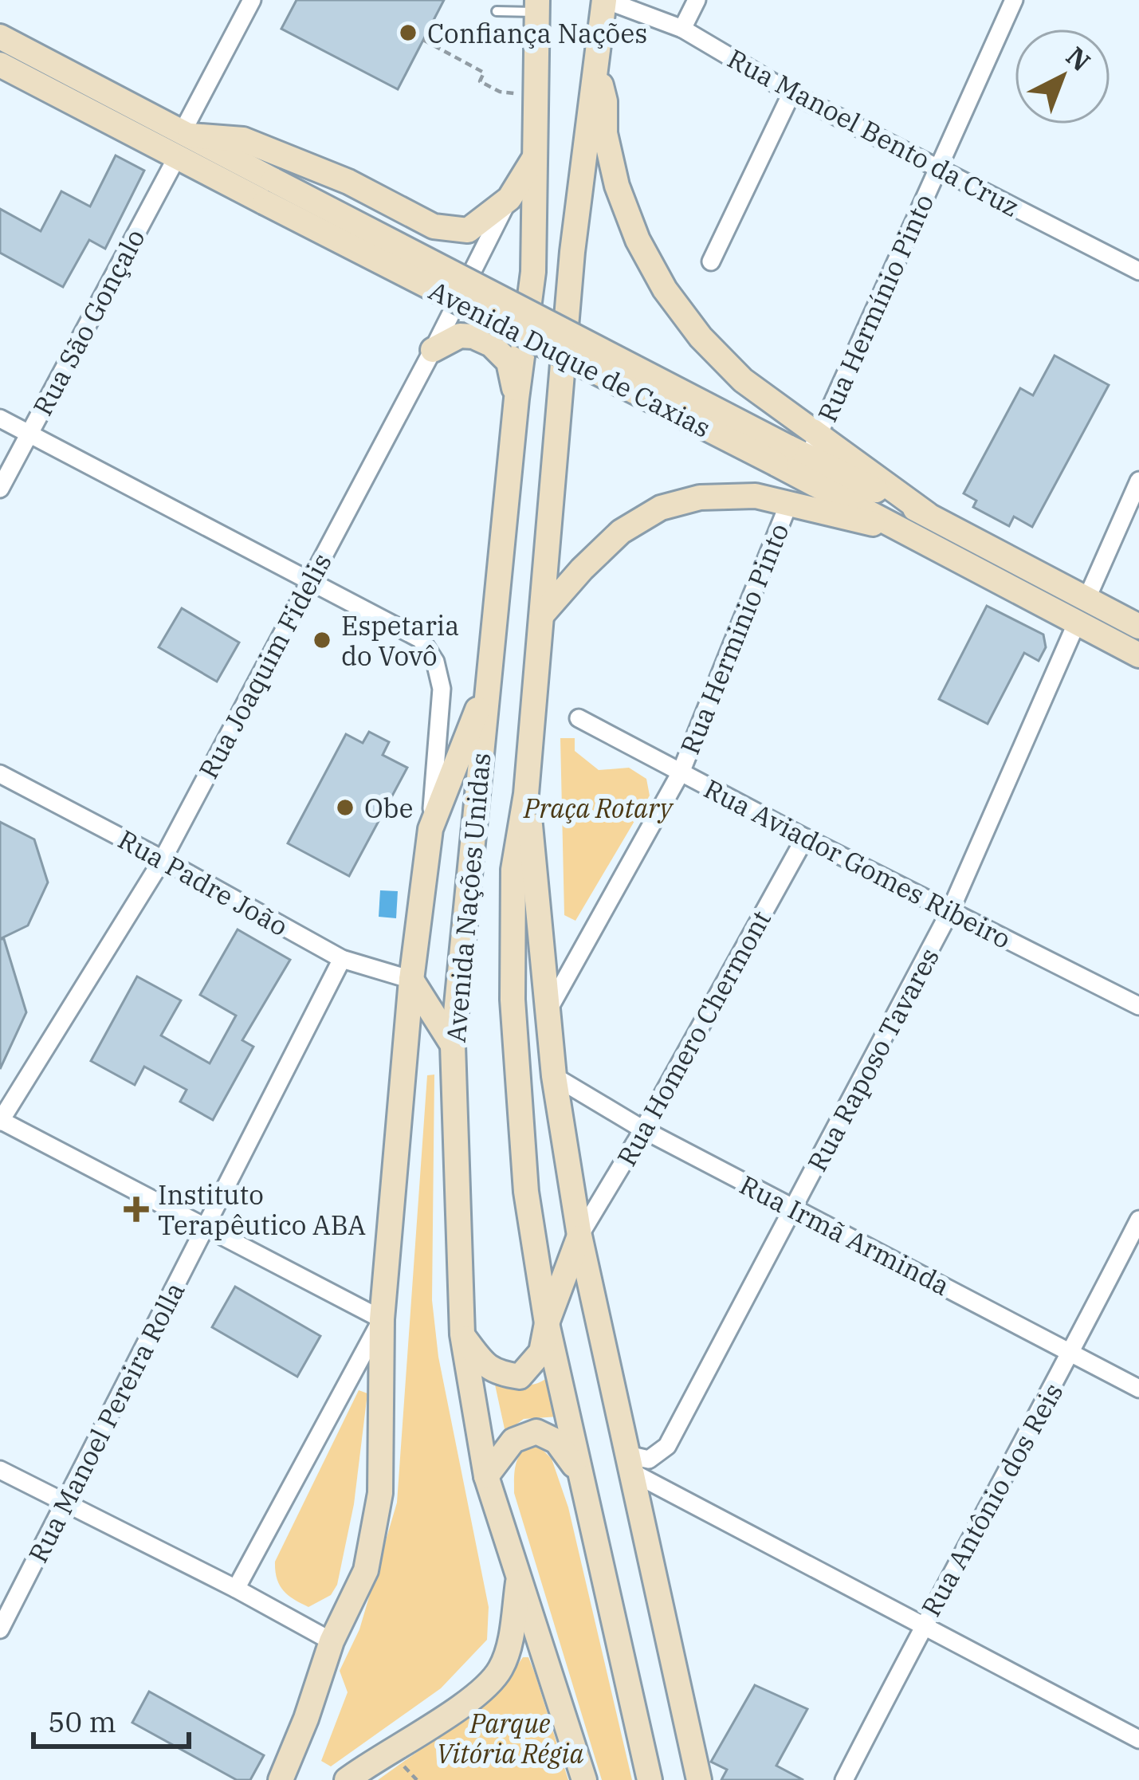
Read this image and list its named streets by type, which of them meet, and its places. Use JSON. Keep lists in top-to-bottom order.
{
  "streets": {
    "main road": ["Avenida Duque de Caxias", "Avenida Nações Unidas"],
    "street": [
      "Rua Manoel Bento da Cruz",
      "Rua Hermínio Pinto",
      "Rua São Gonçalo",
      "Rua Herminio Pinto",
      "Rua Joaquim Fidelis",
      "Rua Aviador Gomes Ribeiro",
      "Rua Padre João",
      "Rua Homero Chermont",
      "Rua Raposo Tavares",
      "Rua Irmã Arminda",
      "Rua Manoel Pereira Rolla",
      "Rua Antônio dos Reis"
    ]
  },
  "crossings": [
    ["Rua Manoel Bento da Cruz", "Rua Hermínio Pinto"],
    ["Rua Manoel Bento da Cruz", "Avenida Nações Unidas"],
    ["Rua Hermínio Pinto", "Avenida Duque de Caxias"],
    ["Rua São Gonçalo", "Avenida Duque de Caxias"],
    ["Avenida Duque de Caxias", "Rua Raposo Tavares"],
    ["Rua Herminio Pinto", "Rua Aviador Gomes Ribeiro"],
    ["Rua Joaquim Fidelis", "Rua Padre João"],
    ["Rua Joaquim Fidelis", "Avenida Nações Unidas"],
    ["Rua Aviador Gomes Ribeiro", "Rua Homero Chermont"],
    ["Rua Aviador Gomes Ribeiro", "Rua Raposo Tavares"],
    ["Rua Padre João", "Avenida Nações Unidas"],
    ["Rua Padre João", "Rua Manoel Pereira Rolla"],
    ["Avenida Nações Unidas", "Rua Homero Chermont"],
    ["Avenida Nações Unidas", "Rua Raposo Tavares"],
    ["Avenida Nações Unidas", "Rua Irmã Arminda"],
    ["Rua Homero Chermont", "Rua Irmã Arminda"],
    ["Rua Raposo Tavares", "Rua Irmã Arminda"],
    ["Rua Irmã Arminda", "Rua Antônio dos Reis"]
  ],
  "parks": ["Praça Rotary", "Parque Vitória Régia"],
  "places": {
    "other": ["Confiança Nações", "Espetaria do Vovô", "Obe"],
    "health": ["Instituto Terapêutico ABA"]
  },
  "scale_bar": "50 m",
  "north": "top right"
}
